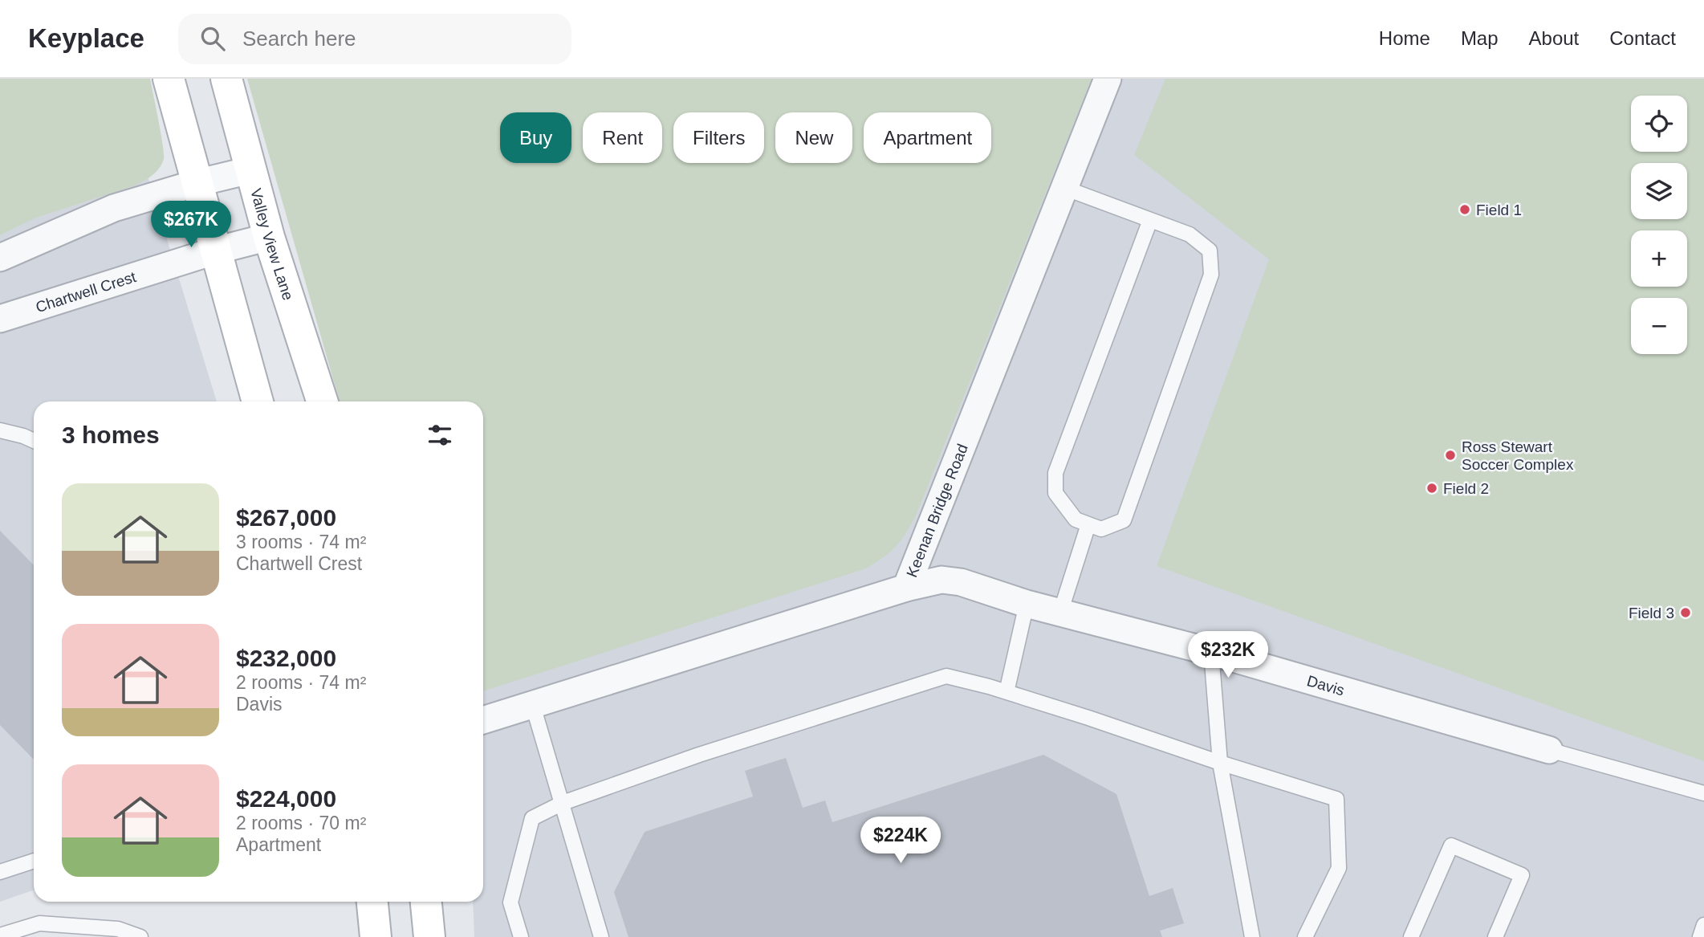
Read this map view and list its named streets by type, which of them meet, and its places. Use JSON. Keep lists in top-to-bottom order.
{
  "streets": {
    "main road": ["Valley View Lane"],
    "street": ["Chartwell Crest", "Keenan Bridge Road", "Davis"]
  },
  "crossings": [
    ["Valley View Lane", "Chartwell Crest"],
    ["Keenan Bridge Road", "Davis"]
  ],
  "places": [
    "Field 1",
    "Ross Stewart Soccer Complex",
    "Field 2",
    "Field 3"
  ],
  "page": {
    "header": "Keyplace",
    "search": "Search here",
    "nav": [
      "Home",
      "Map",
      "About",
      "Contact"
    ],
    "map_buttons": ["+", "−"],
    "chip": [
      "Buy",
      "Rent",
      "Filters",
      "New",
      "Apartment"
    ],
    "price": ["$267K", "$232K", "$224K"],
    "heading": "3 homes",
    "list": [
      {
        "name": "$267,000",
        "note": "3 rooms · 74 m² · Chartwell Crest"
      },
      {
        "name": "$232,000",
        "note": "2 rooms · 74 m² · Davis"
      },
      {
        "name": "$224,000",
        "note": "2 rooms · 70 m² · Apartment"
      }
    ]
  }
}
